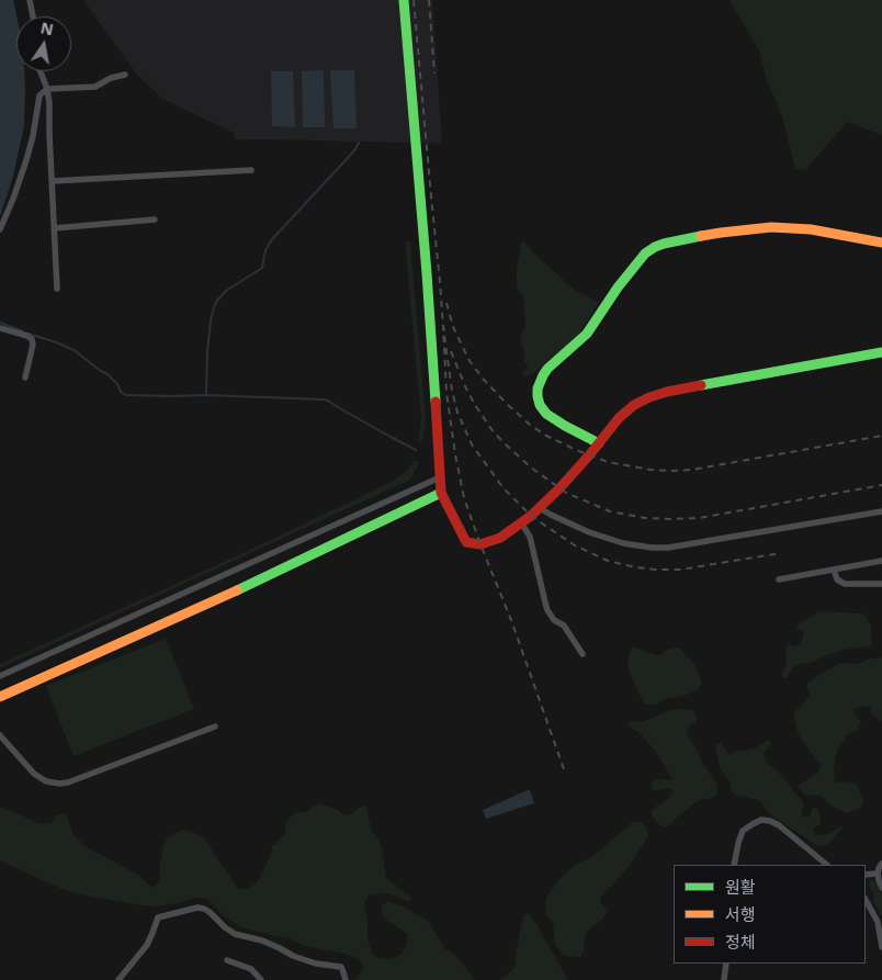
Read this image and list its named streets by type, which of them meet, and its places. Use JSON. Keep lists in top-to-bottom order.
{
  "legend": ["원활", "서행", "정체"],
  "north": "top"
}
